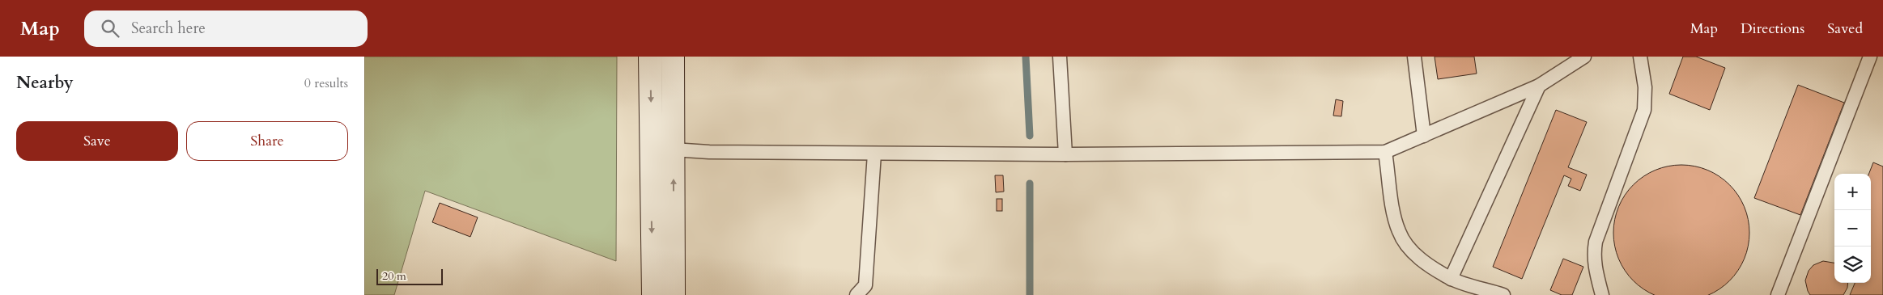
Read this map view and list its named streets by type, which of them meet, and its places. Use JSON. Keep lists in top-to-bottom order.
{
  "scale_bar": "20 m",
  "page": {
    "header": "Map",
    "search": "Search here",
    "nav": ["Map", "Directions", "Saved"],
    "heading": ["Nearby", "0 results"],
    "buttons": ["Save", "Share"],
    "map_buttons": ["+", "−"],
    "scale": "20 m"
  }
}
